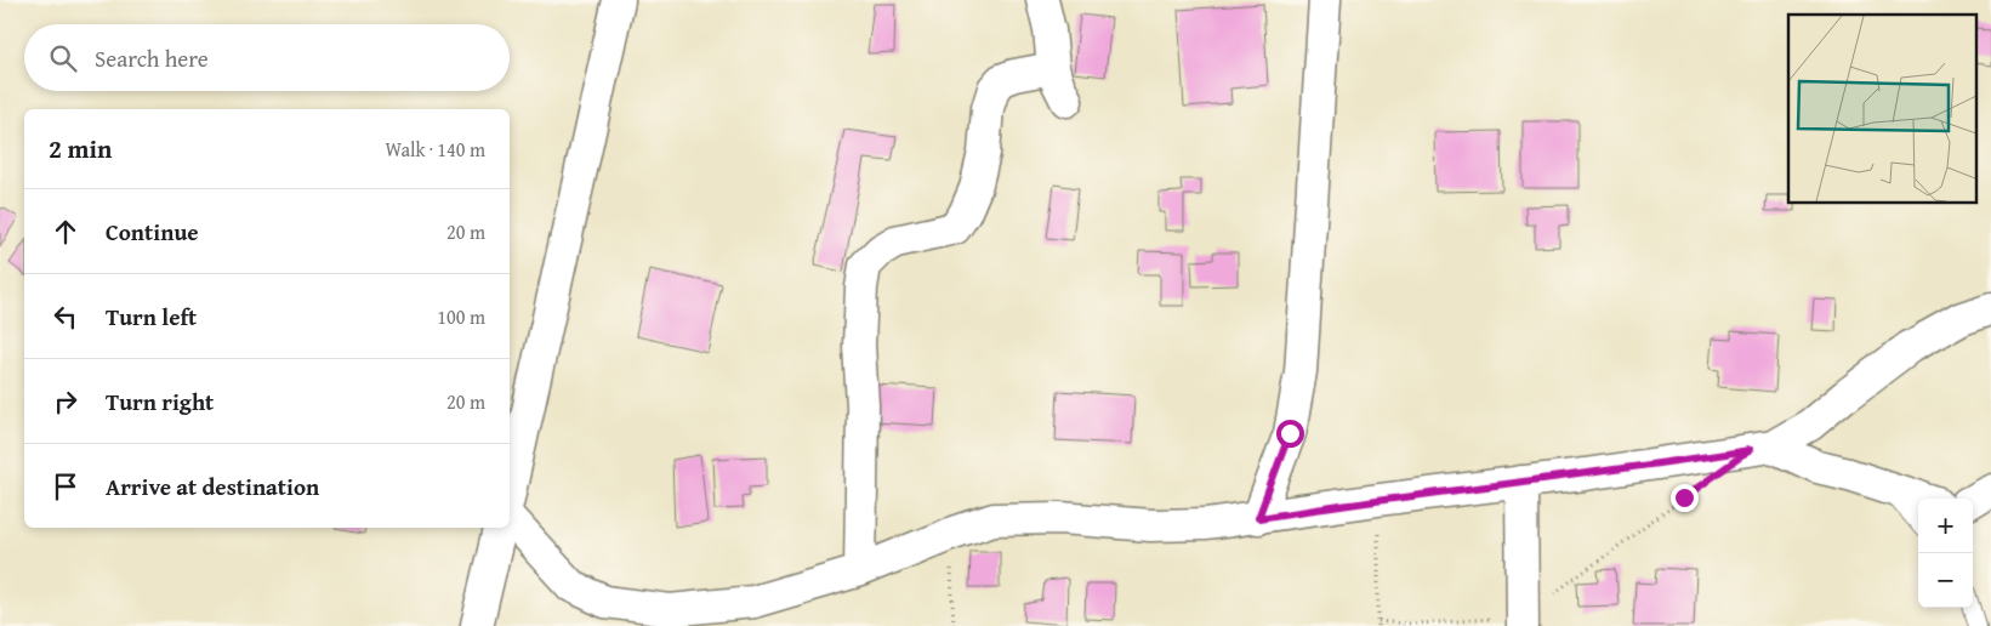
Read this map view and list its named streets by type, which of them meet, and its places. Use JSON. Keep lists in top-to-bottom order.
{
  "page": {
    "search": "Search here",
    "heading": ["2 min", "Walk · 140 m"],
    "list": [
      ["Continue", "20 m"],
      ["Turn left", "100 m"],
      ["Turn right", "20 m"],
      "Arrive at destination"
    ],
    "map_buttons": ["+", "−"]
  }
}
